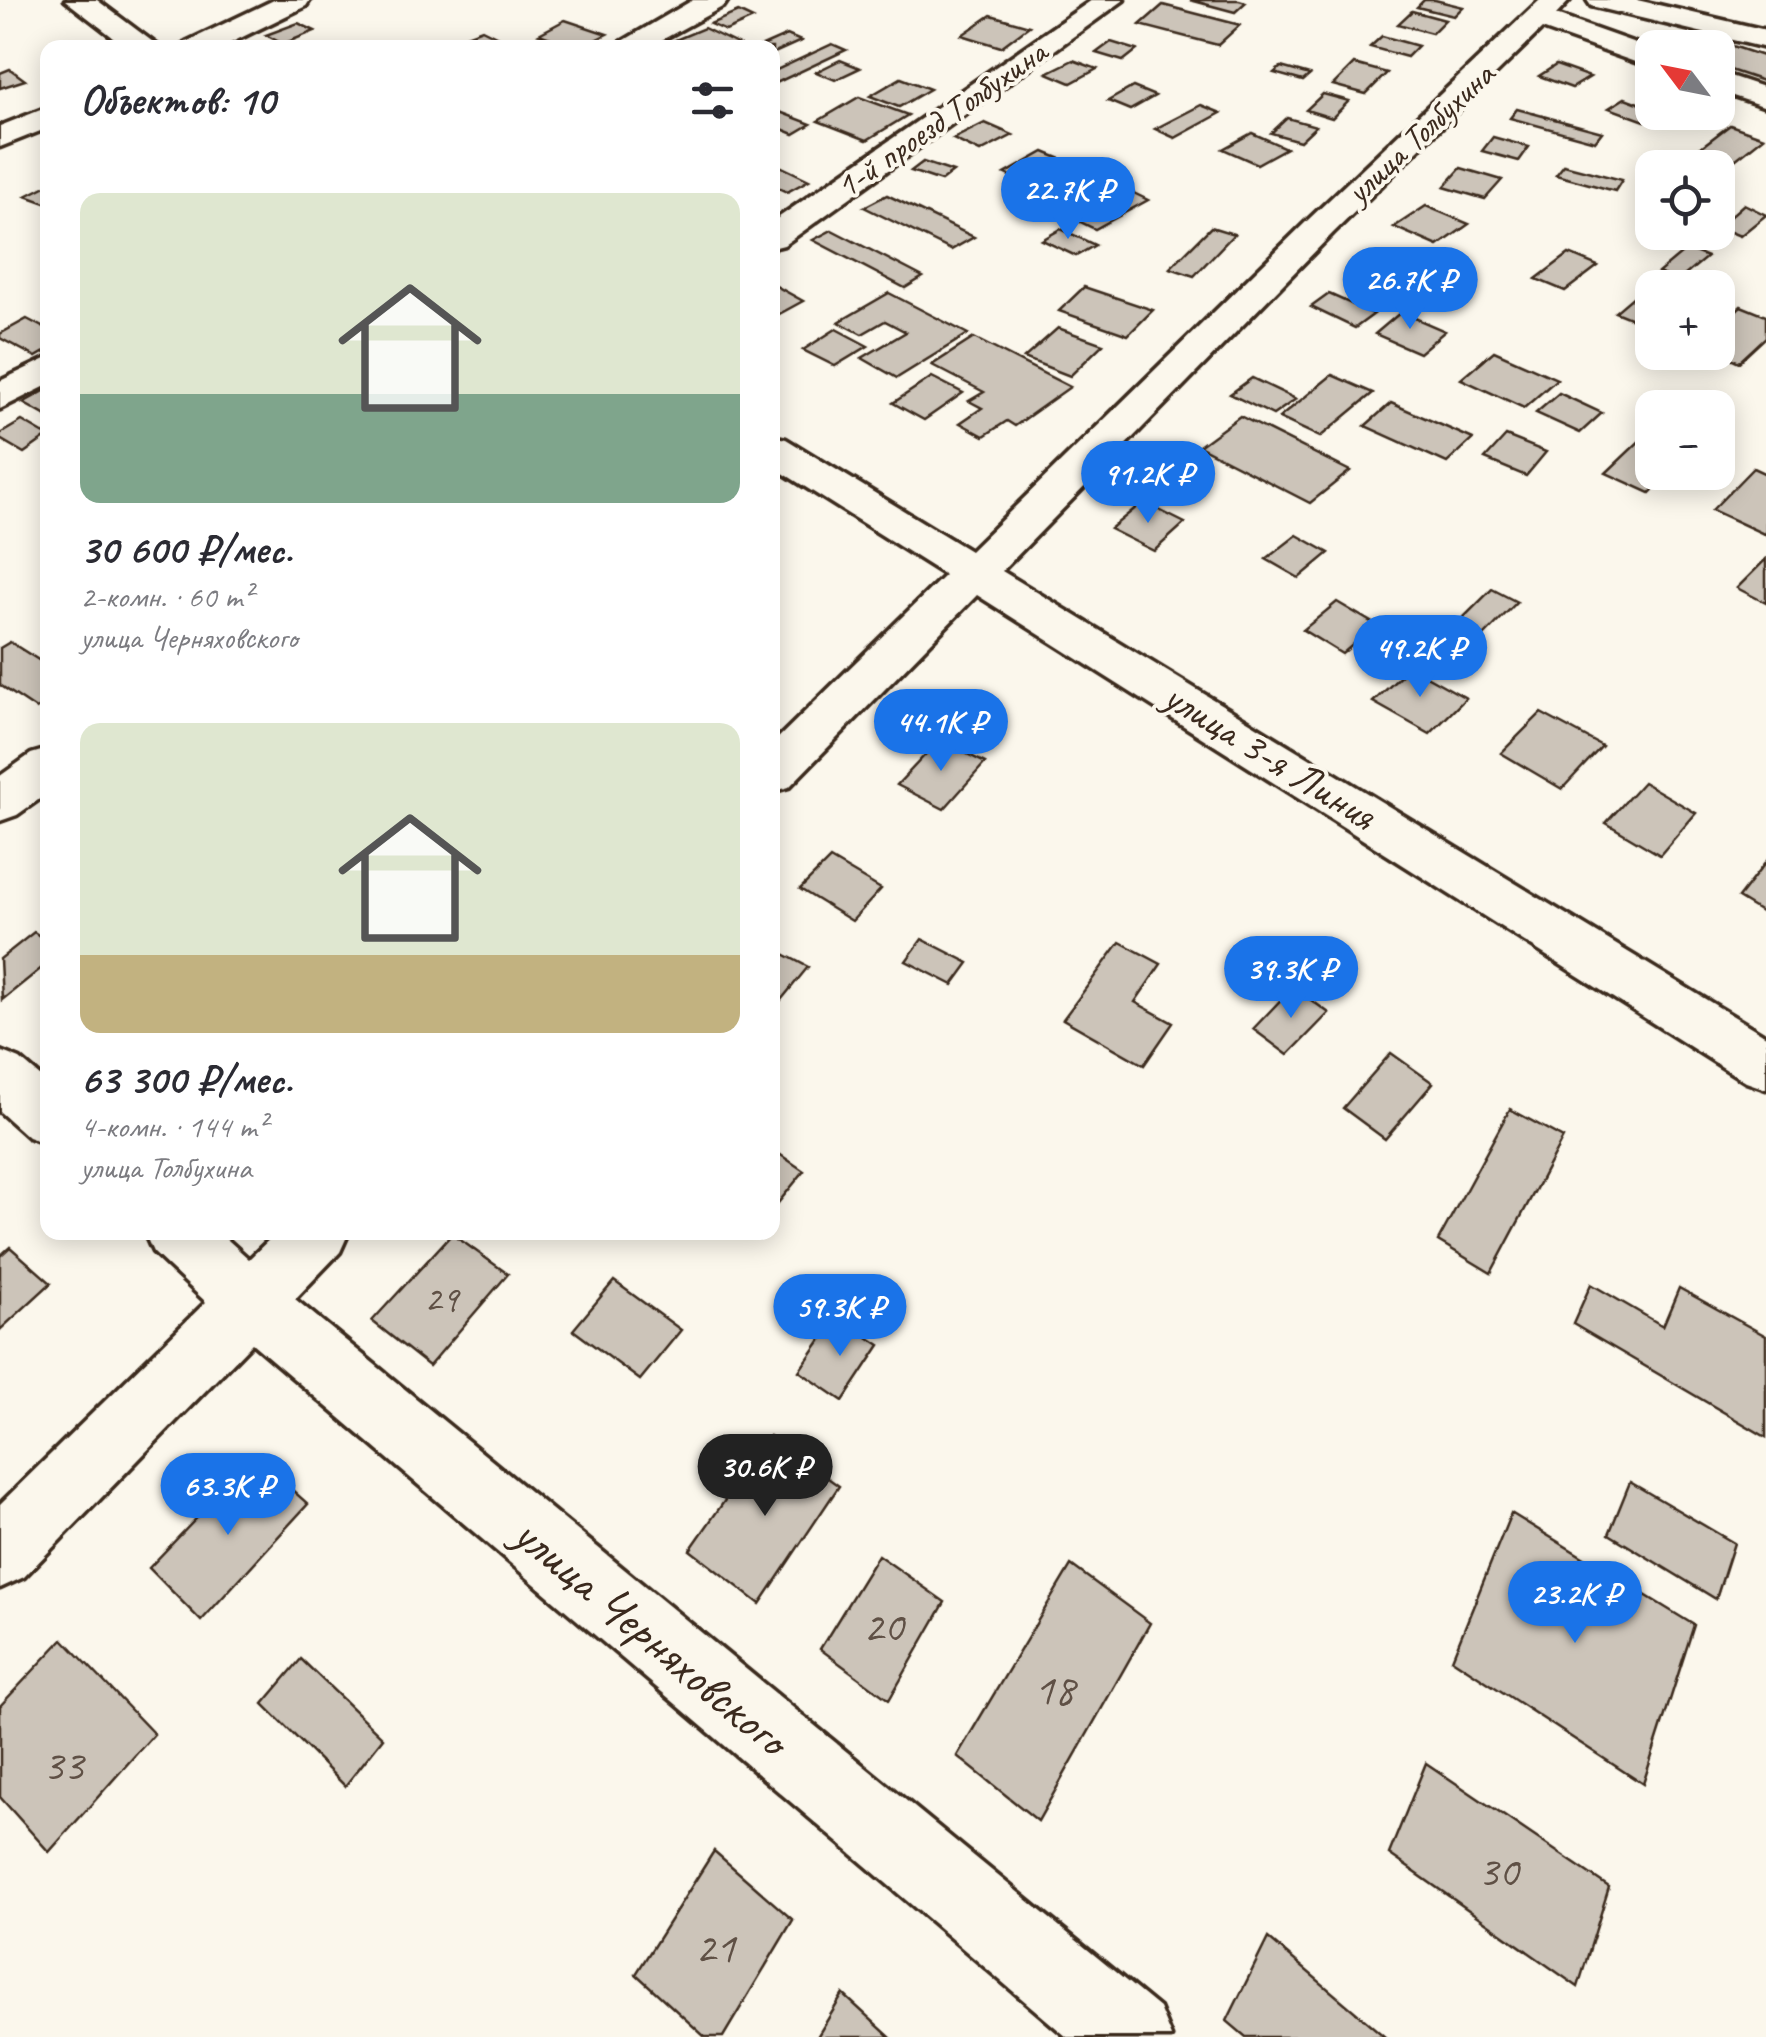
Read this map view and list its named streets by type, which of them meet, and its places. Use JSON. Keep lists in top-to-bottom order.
{
  "streets": {
    "street": [
      "1-й проезд Толбухина",
      "улица Толбухина",
      "улица 3-я Линия",
      "улица Черняховского"
    ]
  },
  "crossings": [
    ["улица Толбухина", "улица 3-я Линия"]
  ],
  "house_numbers": [
    "29",
    "20",
    "18",
    "33",
    "30",
    "21"
  ],
  "north": "top left",
  "page": {
    "map_buttons": ["+", "−"],
    "heading": "Объектов: 10",
    "price": [
      "22.7K ₽",
      "26.7K ₽",
      "91.2K ₽",
      "49.2K ₽",
      "44.1K ₽",
      "39.3K ₽",
      "59.3K ₽",
      "30.6K ₽",
      "63.3K ₽",
      "23.2K ₽"
    ],
    "list": [
      {
        "name": "30 600 ₽/мес.",
        "note": "2-комн. · 60 m² · улица Черняховского"
      },
      {
        "name": "63 300 ₽/мес.",
        "note": "4-комн. · 144 m² · улица Толбухина"
      }
    ]
  }
}
